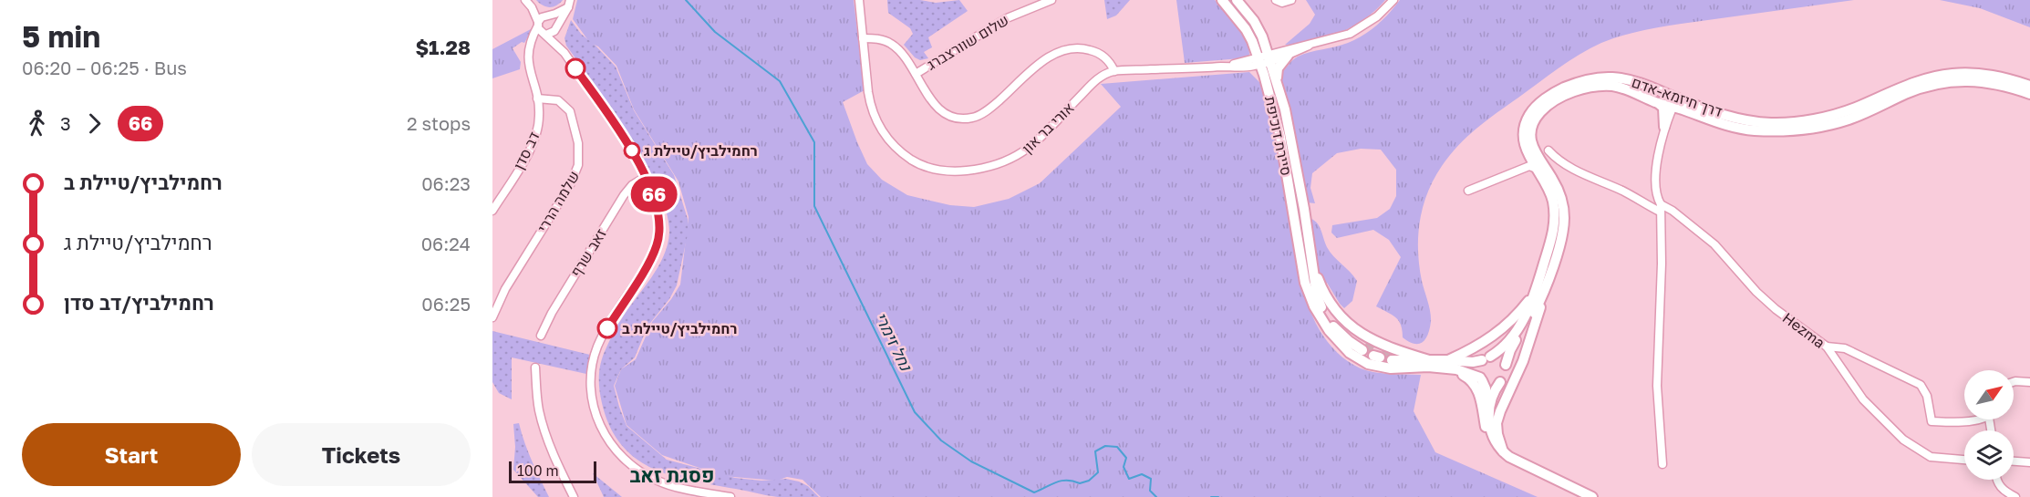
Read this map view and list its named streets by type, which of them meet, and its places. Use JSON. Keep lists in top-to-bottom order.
{
  "streets": {
    "main road": ["דרך חיזמא-אדם", "סיירת דוכיפת"],
    "street": [
      "שלום שוורצברג",
      "אורי בר און",
      "דב סדן",
      "שלמה הררי",
      "זאב שרף",
      "Hezma"
    ]
  },
  "crossings": [
    ["אורי בר און", "סיירת דוכיפת"],
    ["דב סדן", "שלמה הררי"]
  ],
  "districts": ["פסגת זאב"],
  "water": ["נחל זימרי"],
  "places": ["רחמילביץ/טיילת ג", "רחמילביץ/טיילת ב"],
  "lines": ["bus line 66"],
  "scale_bar": "100 m",
  "north": "top right",
  "page": {
    "heading": ["5 min", "06:20 – 06:25 · Bus", "$1.28"],
    "on_map": "66",
    "legs": ["3", "66", "2 stops"],
    "list": [
      {
        "name": "רחמילביץ/טיילת ב",
        "value": "06:23"
      },
      {
        "name": "רחמילביץ/טיילת ג",
        "value": "06:24"
      },
      {
        "name": "רחמילביץ/דב סדן",
        "value": "06:25"
      }
    ],
    "buttons": ["Start", "Tickets"],
    "scale": "100 m"
  }
}
